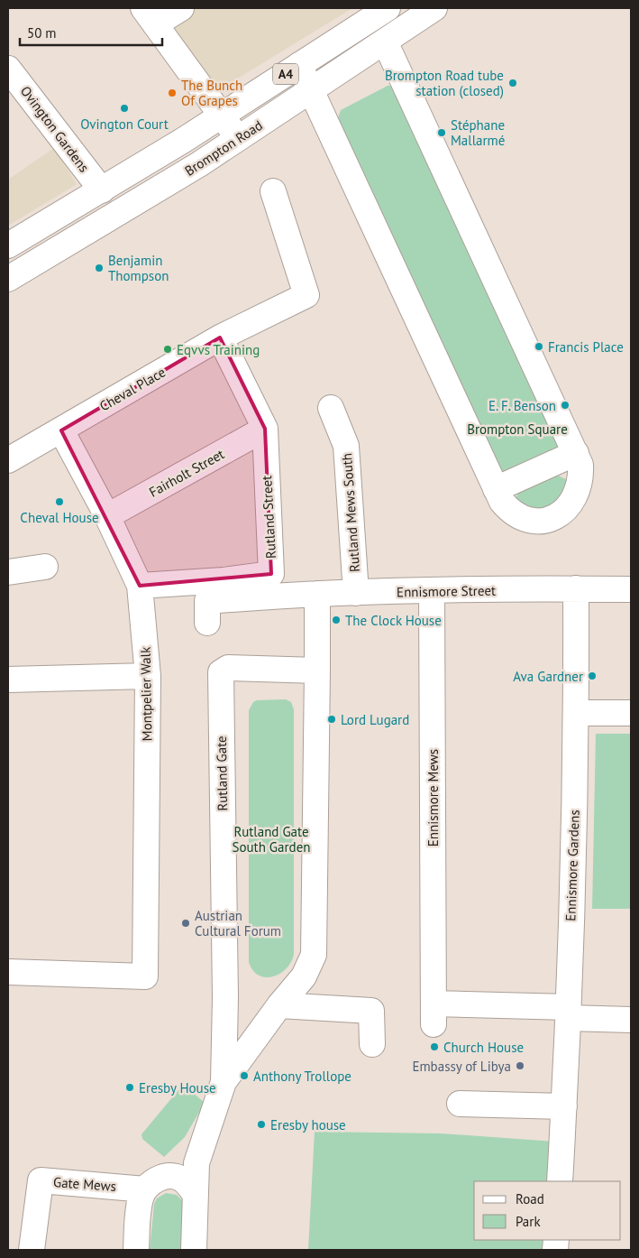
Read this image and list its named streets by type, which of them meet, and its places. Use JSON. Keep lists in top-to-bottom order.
{
  "streets": {
    "main road": [
      "A4",
      "Ovington Gardens",
      "Brompton Road",
      "Cheval Place",
      "Fairholt Street",
      "Rutland Mews South",
      "Rutland Street",
      "Ennismore Street",
      "Montpelier Walk",
      "Rutland Gate",
      "Ennismore Mews",
      "Ennismore Gardens",
      "Gate Mews"
    ]
  },
  "crossings": [
    ["A4", "Ovington Gardens"],
    ["Cheval Place", "Rutland Street"],
    ["Cheval Place", "Montpelier Walk"],
    ["Fairholt Street", "Rutland Street"],
    ["Fairholt Street", "Montpelier Walk"],
    ["Rutland Mews South", "Ennismore Street"],
    ["Rutland Street", "Montpelier Walk"],
    ["Ennismore Street", "Rutland Gate"],
    ["Ennismore Street", "Ennismore Mews"],
    ["Ennismore Street", "Ennismore Gardens"],
    ["Ennismore Mews", "Ennismore Gardens"]
  ],
  "parks": ["Brompton Square", "Rutland Gate South Garden"],
  "places": [
    "Brompton Road tube station (closed)",
    "The Bunch Of Grapes",
    "Ovington Court",
    "Stéphane Mallarmé",
    "Benjamin Thompson",
    "Francis Place",
    "Eqvvs Training",
    "E. F. Benson",
    "Cheval House",
    "The Clock House",
    "Ava Gardner",
    "Lord Lugard",
    "Austrian Cultural Forum",
    "Church House",
    "Embassy of Libya",
    "Anthony Trollope",
    "Eresby House",
    "Eresby house"
  ],
  "legend": ["Road", "Park"],
  "scale_bar": "50 m"
}
